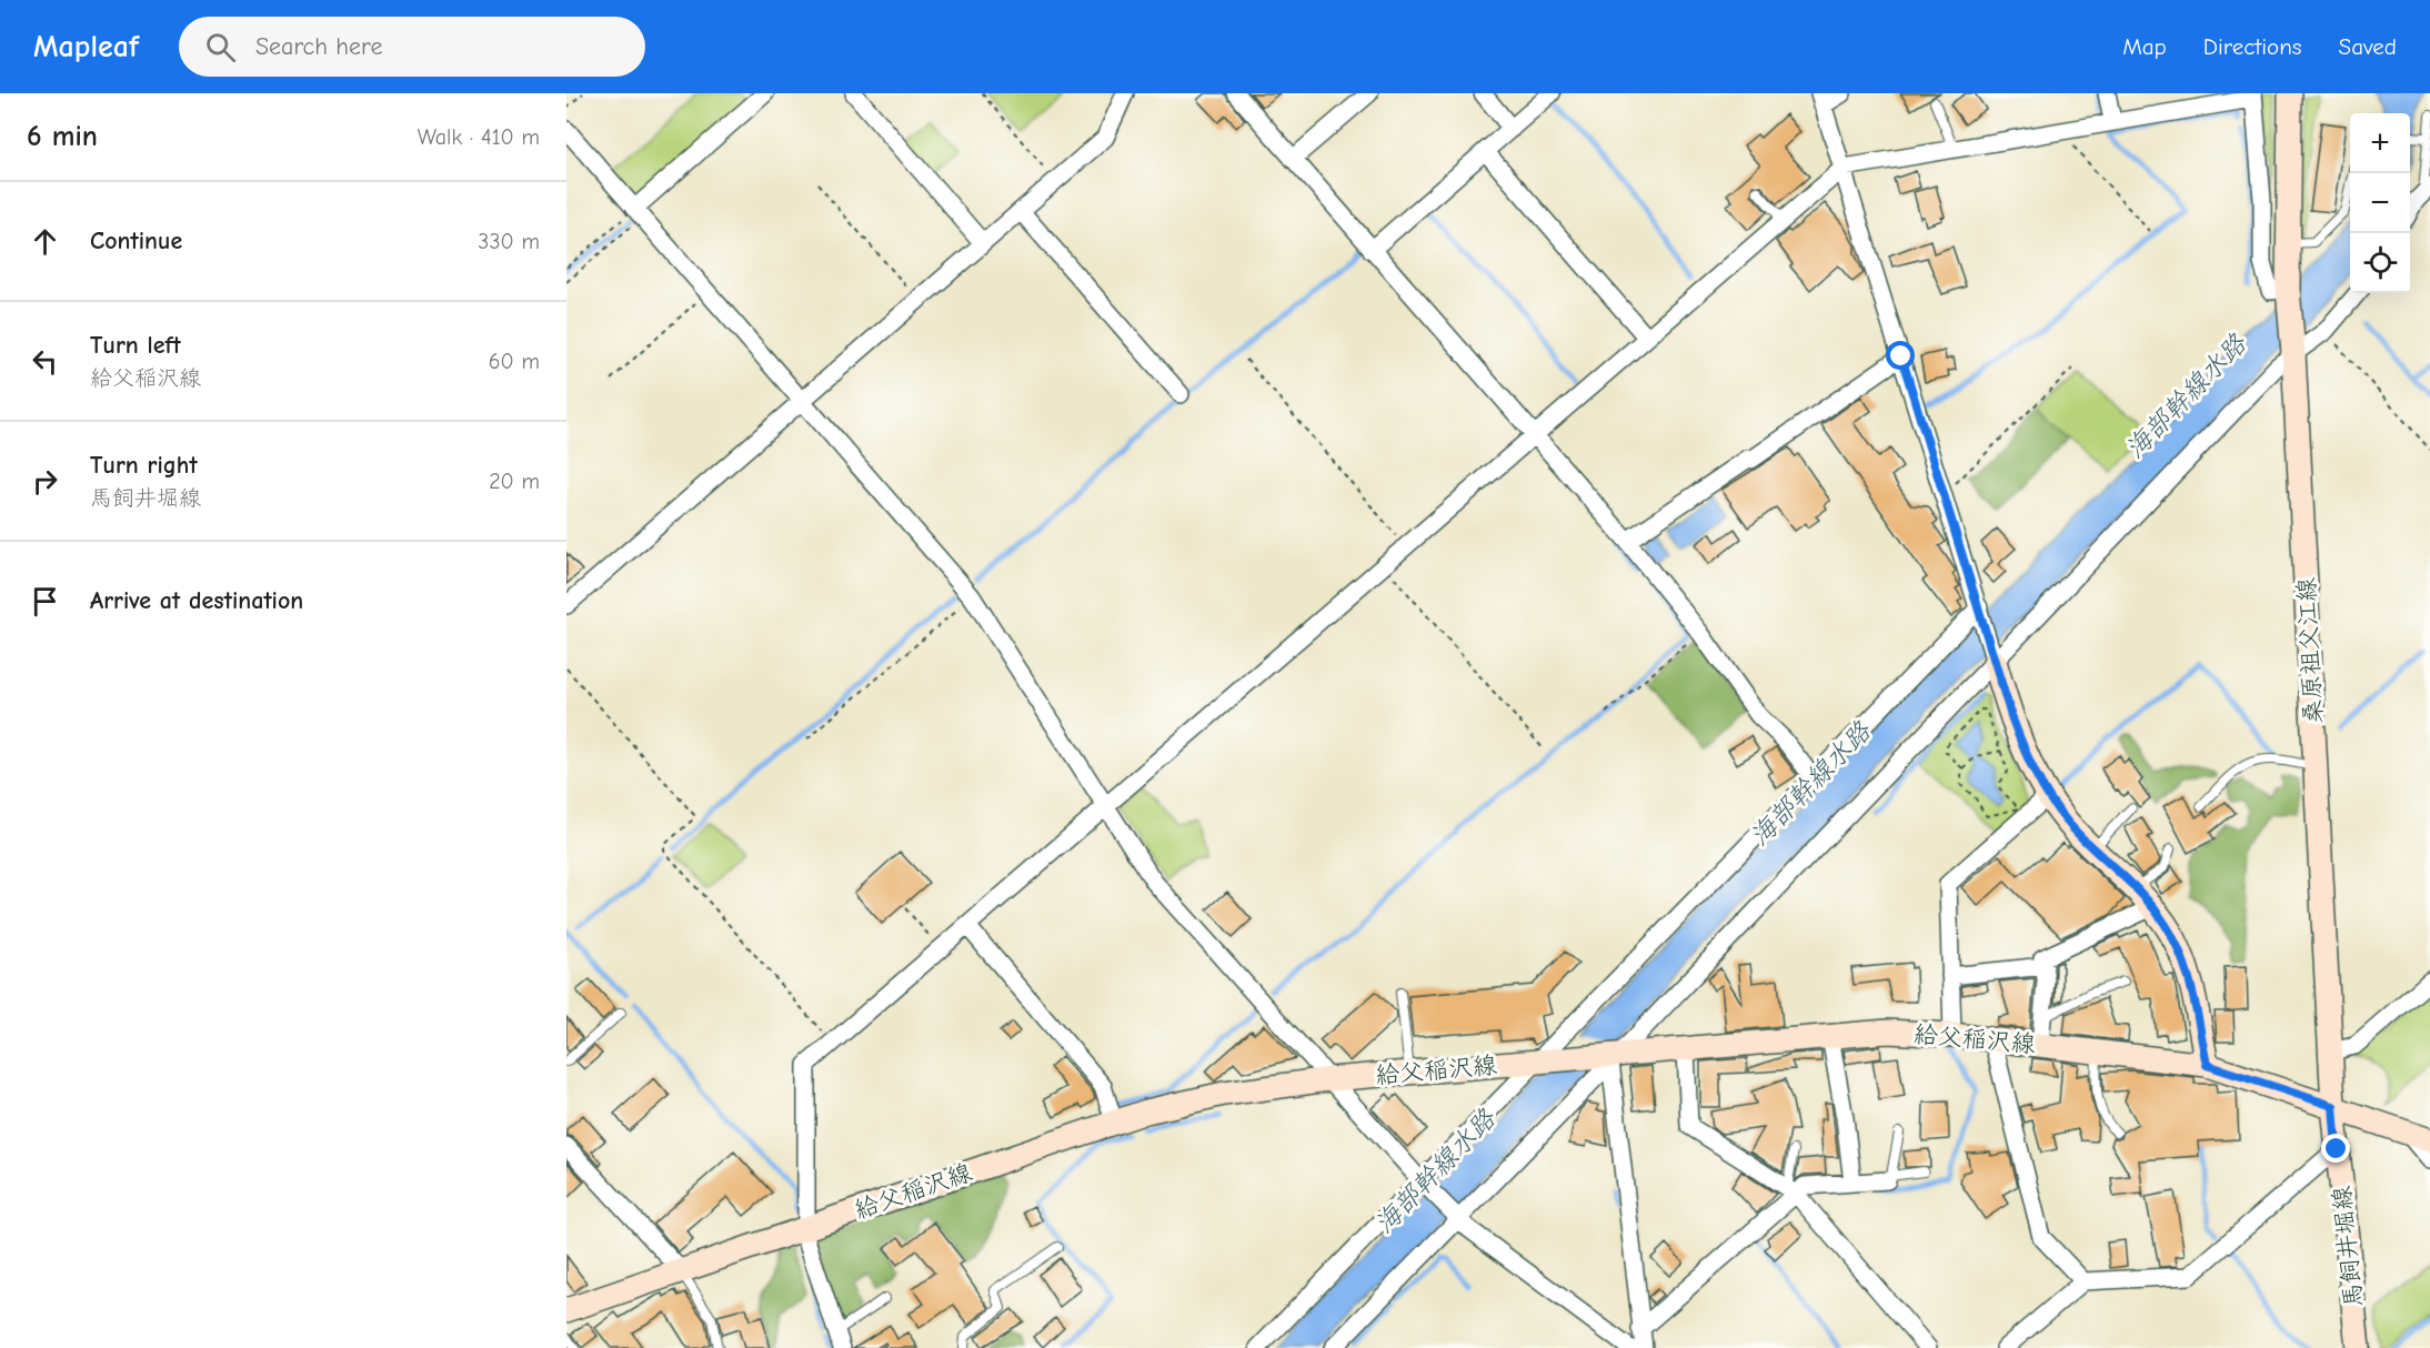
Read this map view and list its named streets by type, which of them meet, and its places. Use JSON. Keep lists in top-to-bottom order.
{
  "streets": {
    "main road": ["桑原祖父江線", "給父稲沢線", "馬飼井堀線"]
  },
  "crossings": [
    ["桑原祖父江線", "給父稲沢線"],
    ["桑原祖父江線", "馬飼井堀線"],
    ["給父稲沢線", "馬飼井堀線"]
  ],
  "water": ["海部幹線水路"],
  "page": {
    "header": "Mapleaf",
    "search": "Search here",
    "nav": ["Map", "Directions", "Saved"],
    "heading": ["6 min", "Walk · 410 m"],
    "map_buttons": ["+", "−"],
    "list": [
      ["Continue", "330 m"],
      ["Turn left", "給父稲沢線", "60 m"],
      ["Turn right", "馬飼井堀線", "20 m"],
      "Arrive at destination"
    ]
  }
}
